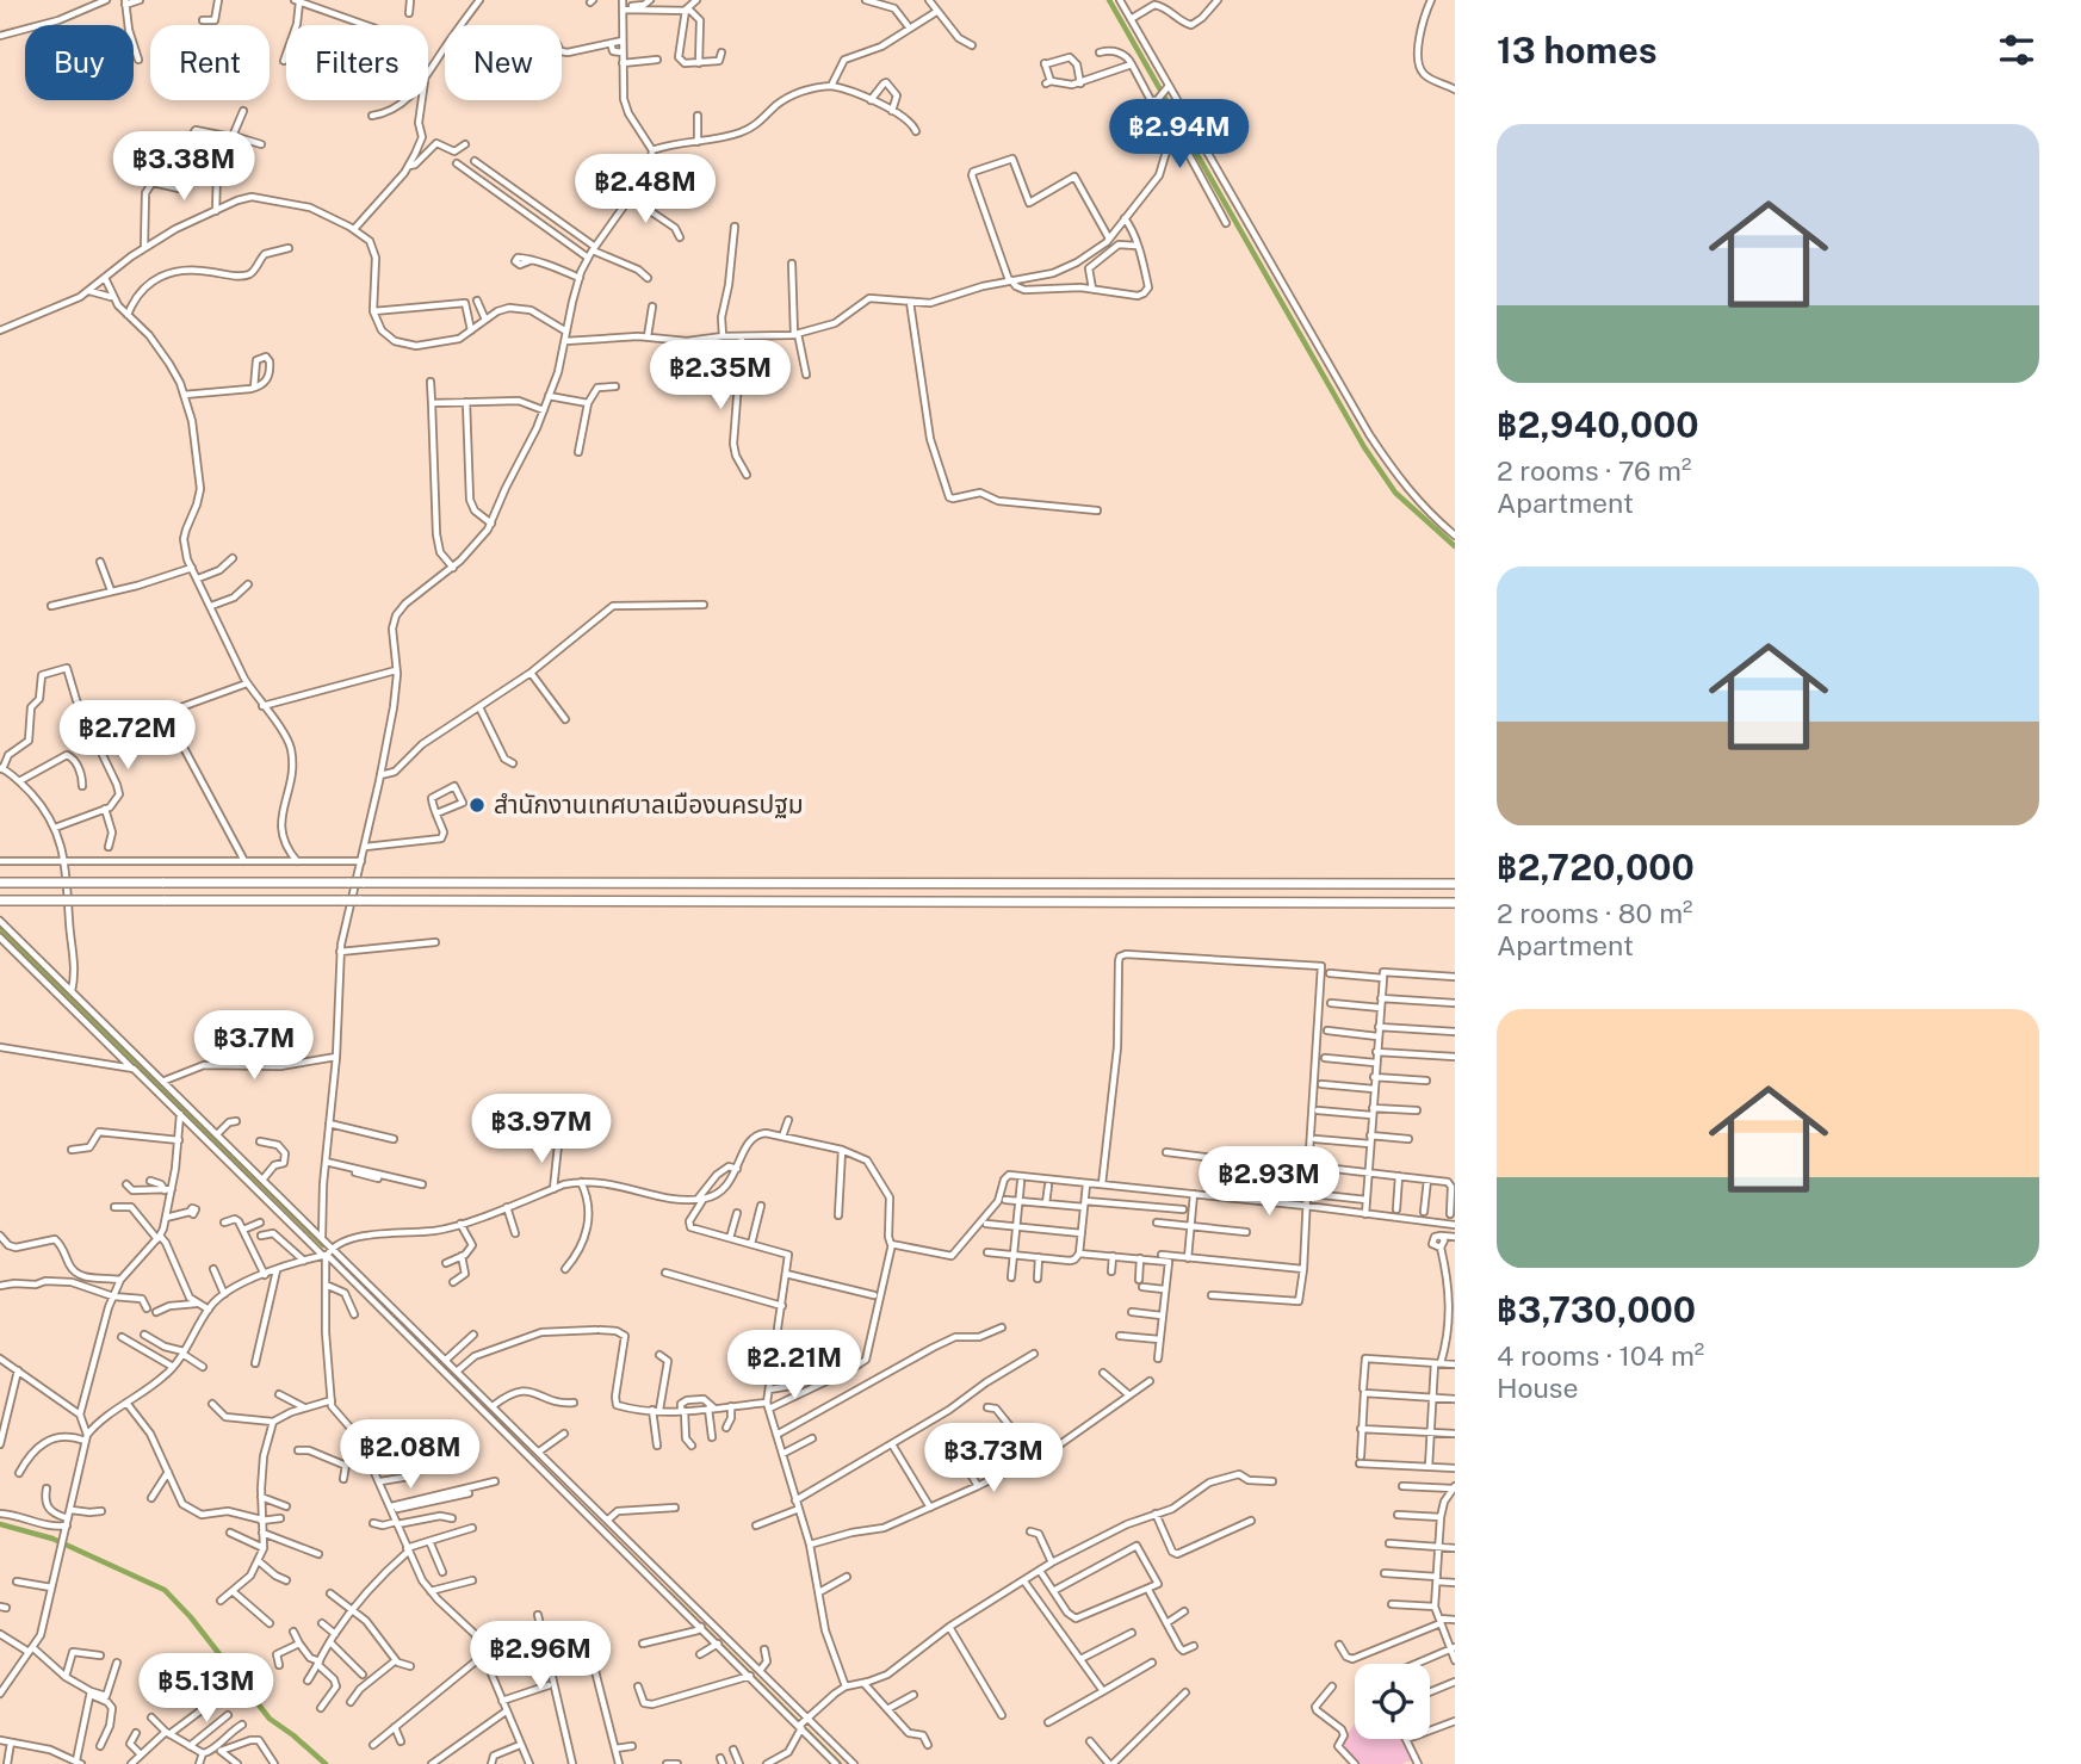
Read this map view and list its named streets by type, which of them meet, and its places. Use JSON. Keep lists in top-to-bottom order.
{
  "places": ["สำนักงานเทศบาลเมืองนครปฐม"],
  "page": {
    "heading": "13 homes",
    "chip": [
      "Buy",
      "Rent",
      "Filters",
      "New"
    ],
    "price": [
      "฿2.94M",
      "฿3.38M",
      "฿2.48M",
      "฿2.35M",
      "฿2.72M",
      "฿3.7M",
      "฿3.97M",
      "฿2.93M",
      "฿2.21M",
      "฿2.08M",
      "฿3.73M",
      "฿2.96M",
      "฿5.13M"
    ],
    "list": [
      {
        "name": "฿2,940,000",
        "note": "2 rooms · 76 m² · Apartment"
      },
      {
        "name": "฿2,720,000",
        "note": "2 rooms · 80 m² · Apartment"
      },
      {
        "name": "฿3,730,000",
        "note": "4 rooms · 104 m² · House"
      }
    ]
  }
}
